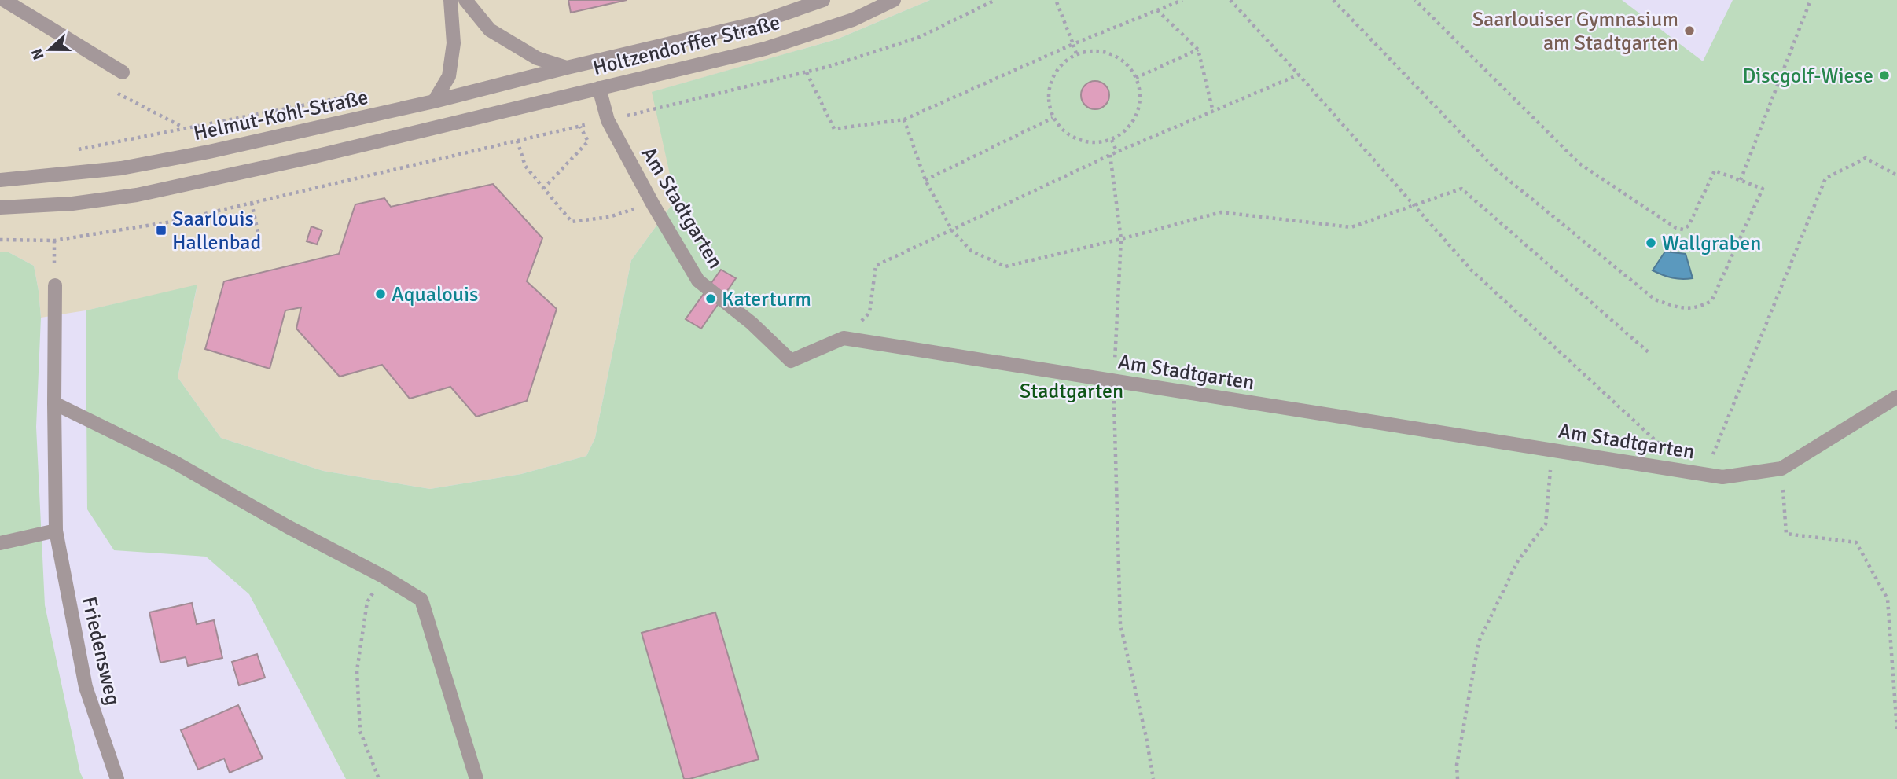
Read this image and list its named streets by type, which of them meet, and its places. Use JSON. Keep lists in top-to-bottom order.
{
  "streets": {
    "street": [
      "Holtzendorffer Straße",
      "Helmut-Kohl-Straße",
      "Am Stadtgarten",
      "Friedensweg"
    ]
  },
  "crossings": [
    ["Holtzendorffer Straße", "Helmut-Kohl-Straße"],
    ["Holtzendorffer Straße", "Am Stadtgarten"]
  ],
  "parks": ["Stadtgarten"],
  "places": {
    "other": [
      "Saarlouiser Gymnasium am Stadtgarten",
      "Discgolf-Wiese",
      "Wallgraben",
      "Aqualouis",
      "Katerturm"
    ],
    "transit": ["Saarlouis Hallenbad"]
  },
  "north": "left"
}
